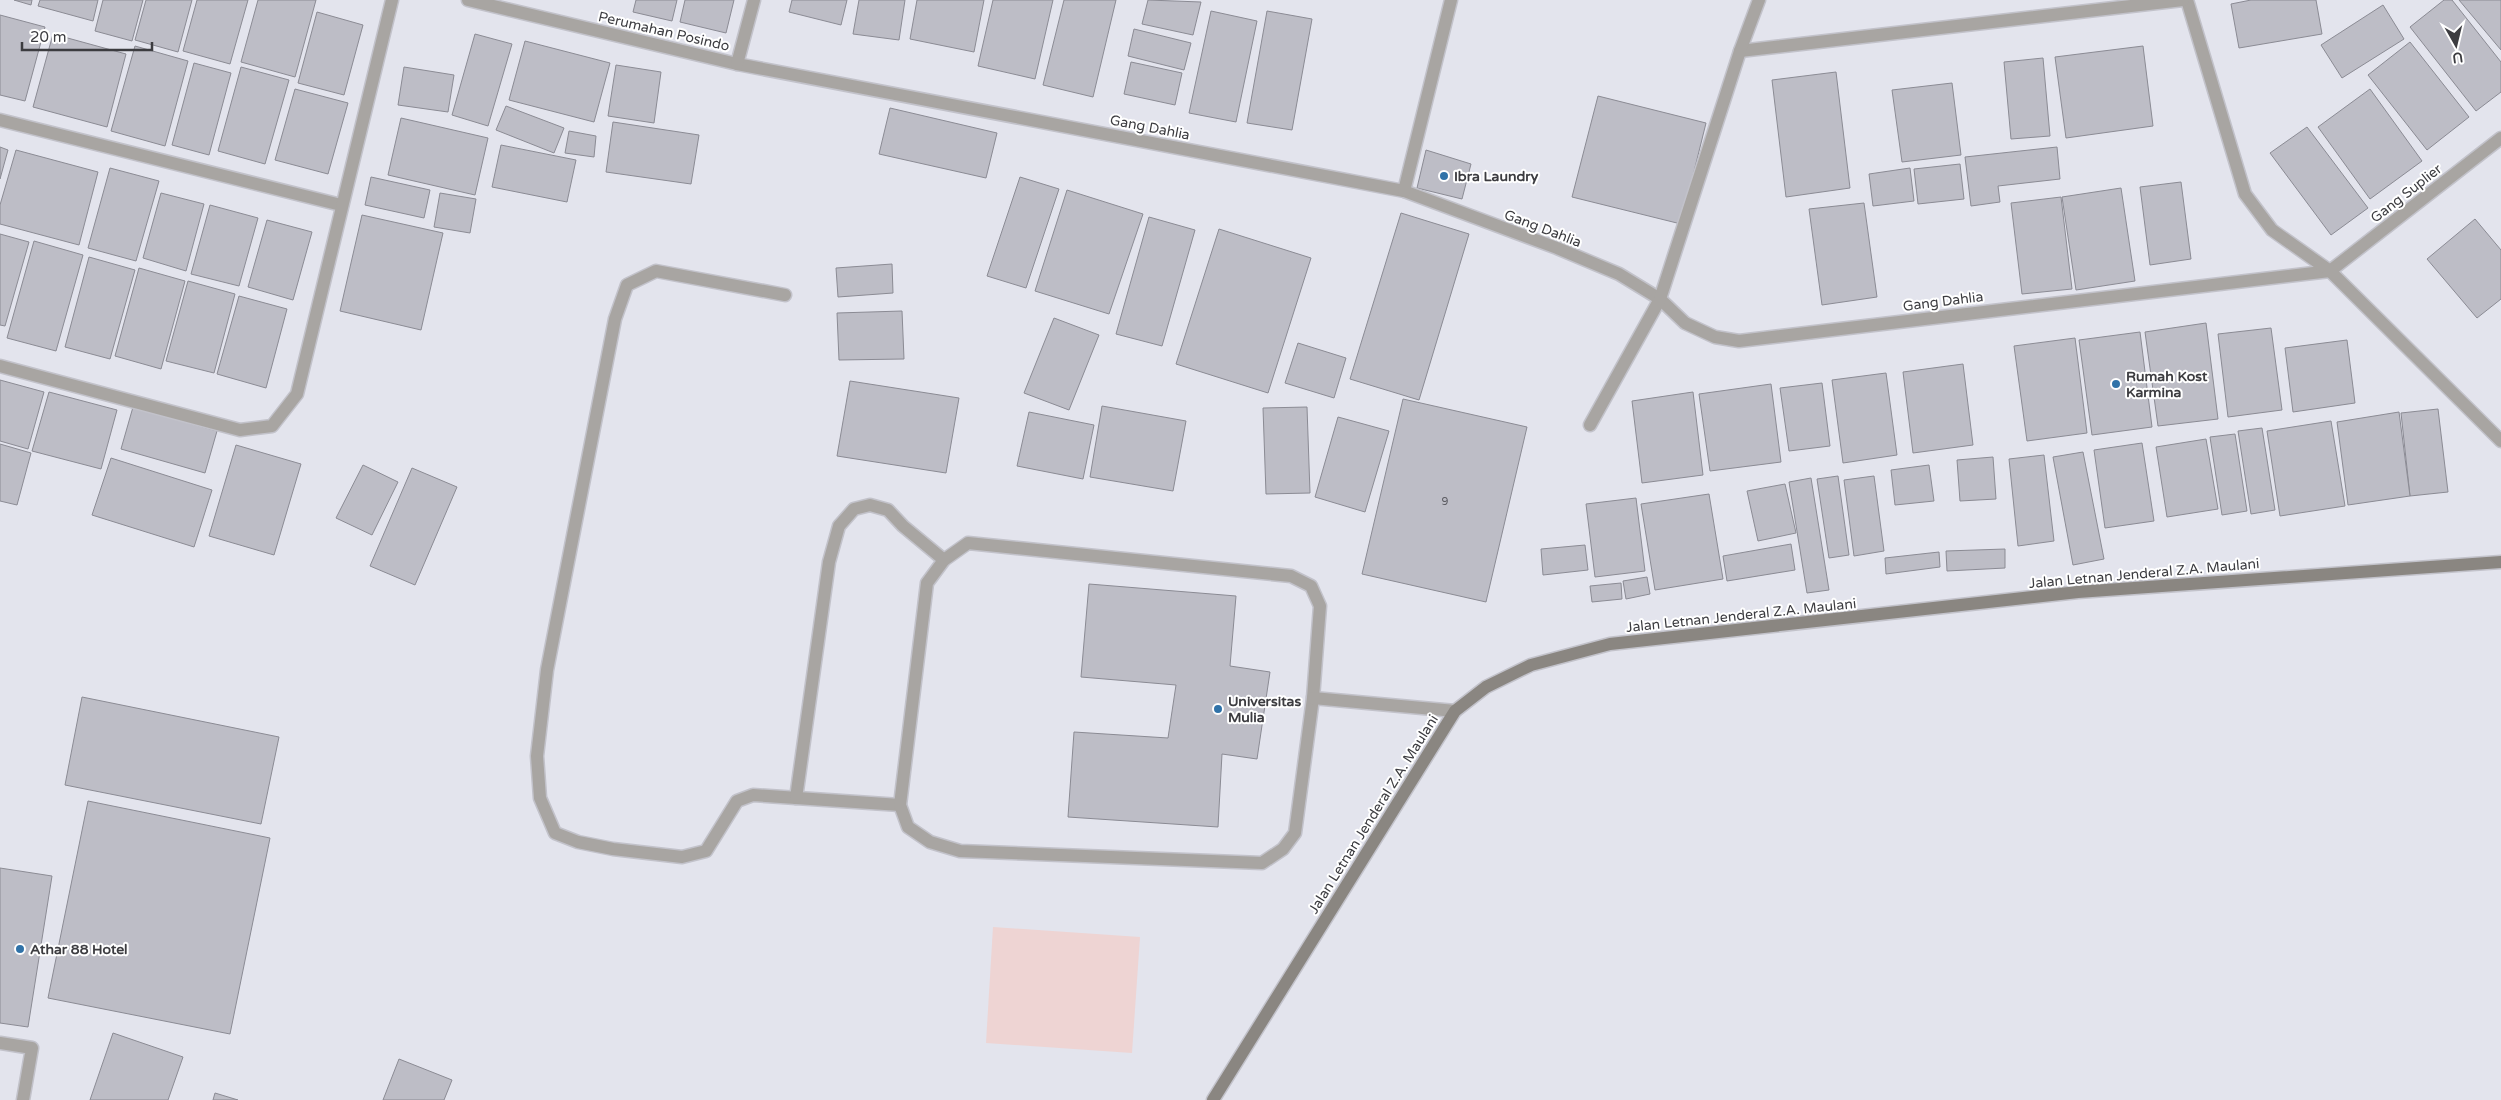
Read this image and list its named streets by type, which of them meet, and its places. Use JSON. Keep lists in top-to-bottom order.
{
  "streets": {
    "street": [
      "Perumahan Posindo",
      "Gang Dahlia",
      "Gang Suplier",
      "Jalan Letnan Jenderal Z.A. Maulani"
    ]
  },
  "crossings": [
    ["Perumahan Posindo", "Gang Dahlia"],
    ["Gang Dahlia", "Gang Suplier"]
  ],
  "places": [
    "Ibra Laundry",
    "Rumah Kost Karmina",
    "Universitas Mulia",
    "Athar 88 Hotel"
  ],
  "house_numbers": ["9"],
  "scale_bar": "20 m",
  "north": "bottom"
}
